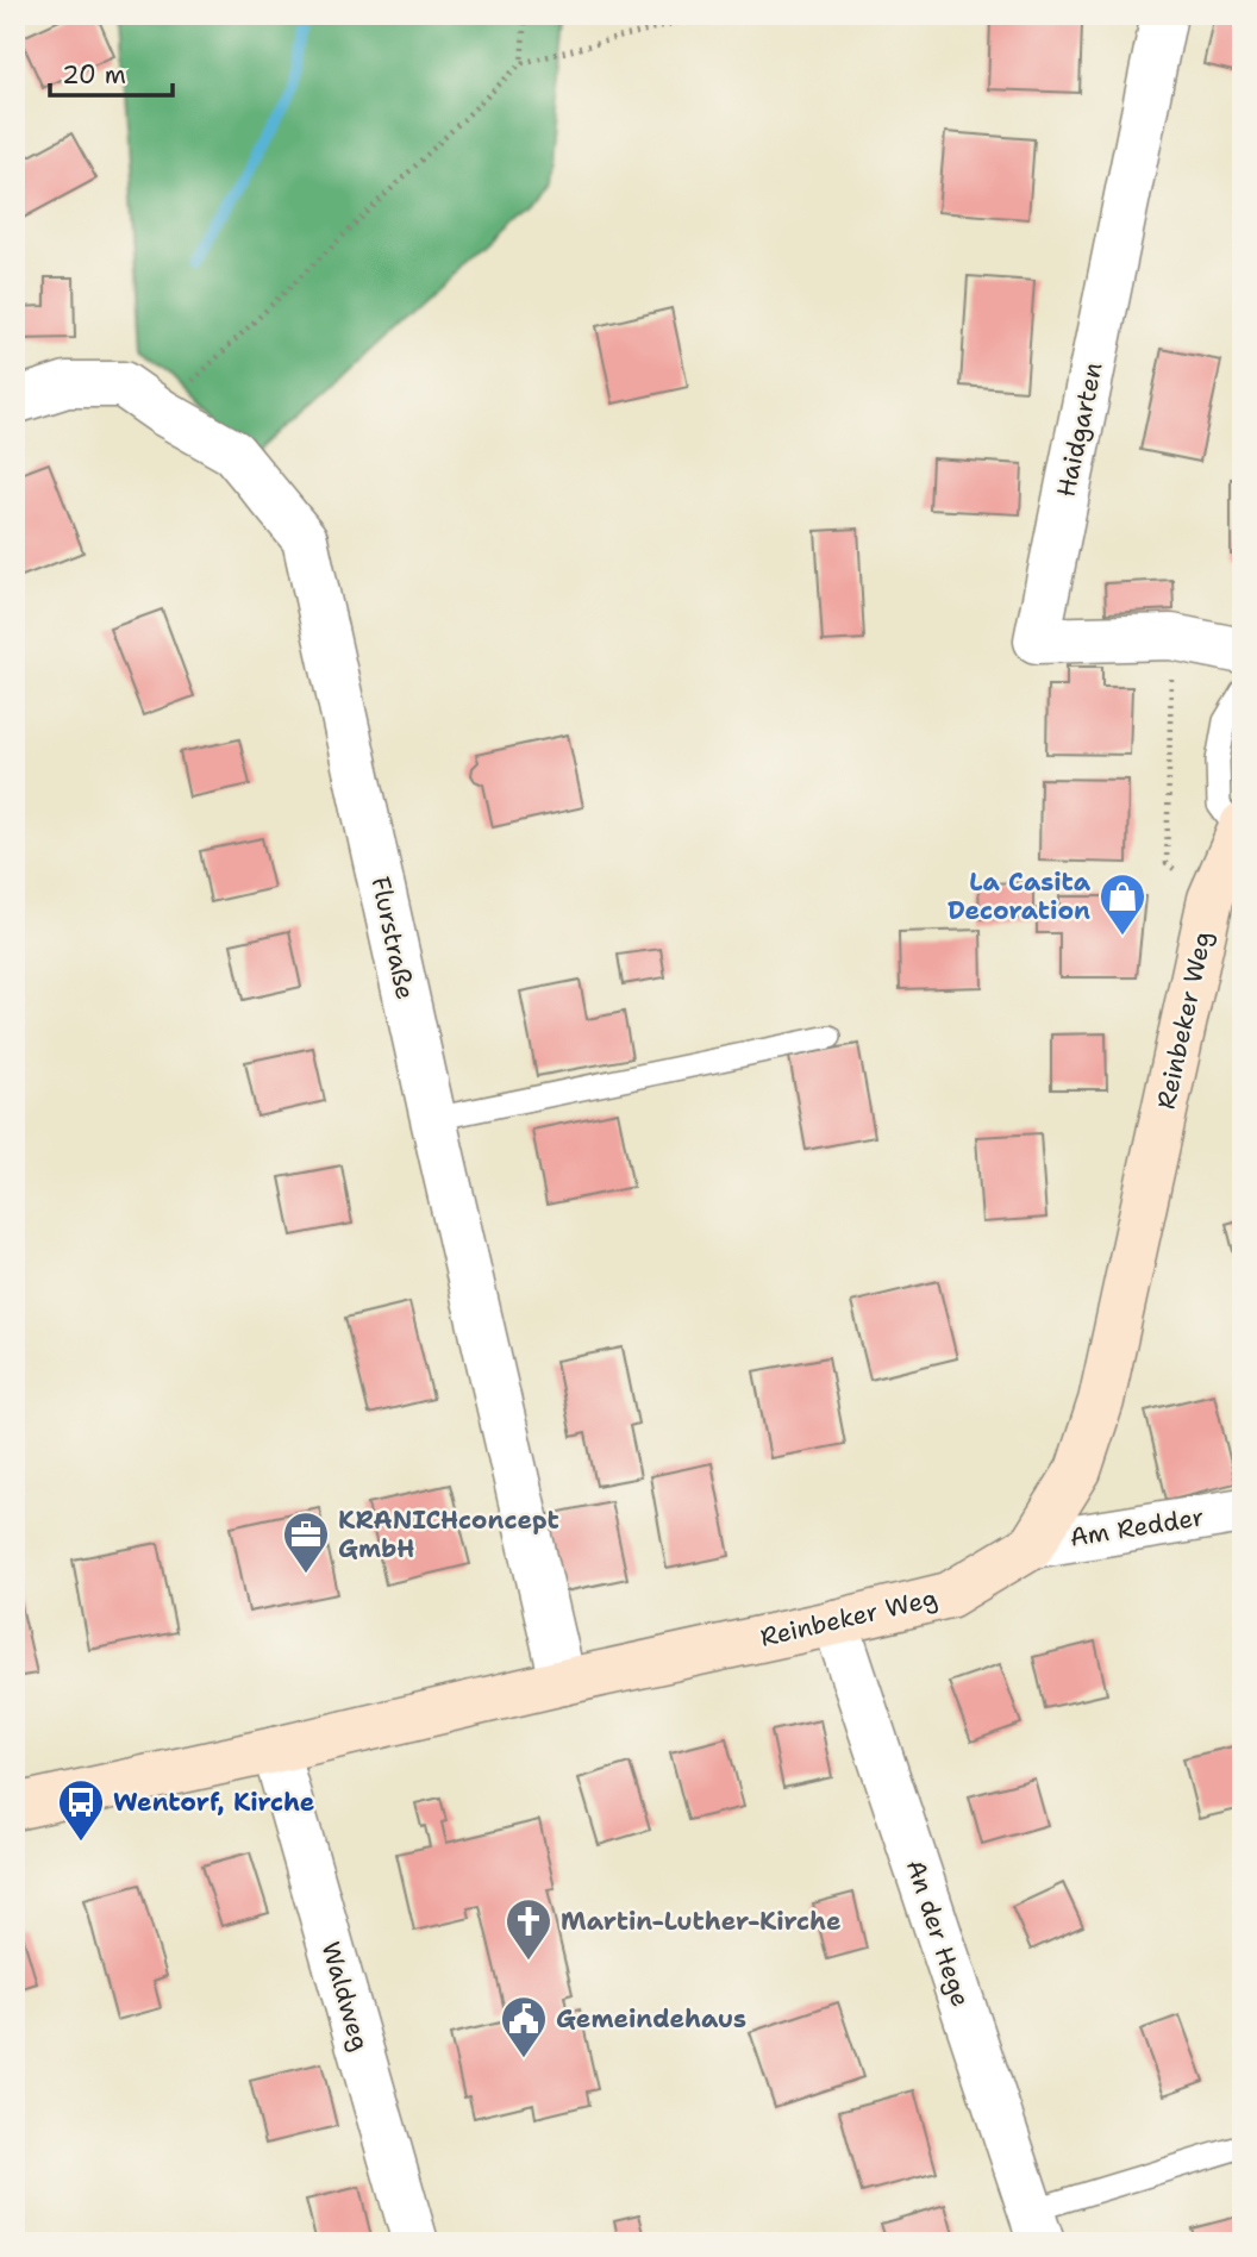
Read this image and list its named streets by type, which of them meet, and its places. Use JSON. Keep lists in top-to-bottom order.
{
  "streets": {
    "main road": ["Reinbeker Weg"],
    "street": [
      "Haidgarten",
      "Flurstraße",
      "Am Redder",
      "An der Hege",
      "Waldweg"
    ]
  },
  "crossings": [
    ["Flurstraße", "Reinbeker Weg"],
    ["Reinbeker Weg", "Am Redder"],
    ["Reinbeker Weg", "An der Hege"],
    ["Reinbeker Weg", "Waldweg"]
  ],
  "places": {
    "shop": ["La Casita Decoration"],
    "office": ["KRANICHconcept GmbH"],
    "bus stop": ["Wentorf, Kirche"],
    "church": ["Martin-Luther-Kirche"],
    "public building": ["Gemeindehaus"]
  },
  "scale_bar": "20 m"
}
